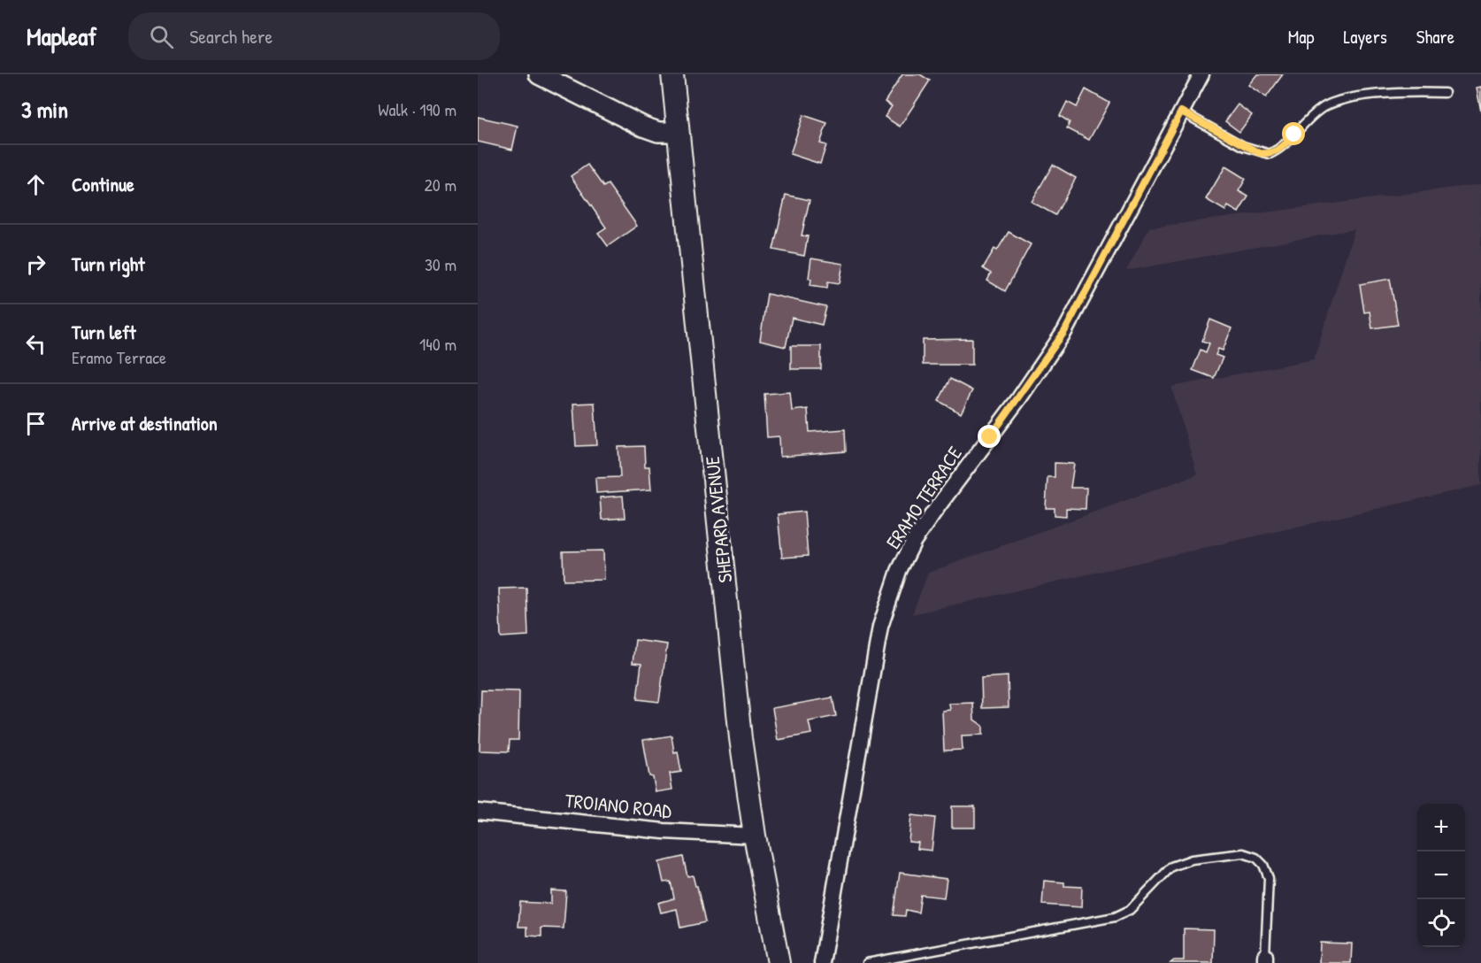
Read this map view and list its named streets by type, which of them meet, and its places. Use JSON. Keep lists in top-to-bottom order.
{
  "streets": {
    "main road": ["SHEPARD AVENUE"],
    "street": ["ERAMO TERRACE", "TROIANO ROAD"]
  },
  "crossings": [
    ["SHEPARD AVENUE", "TROIANO ROAD"]
  ],
  "page": {
    "header": "Mapleaf",
    "search": "Search here",
    "nav": ["Map", "Layers", "Share"],
    "heading": ["3 min", "Walk · 190 m"],
    "list": [
      ["Continue", "20 m"],
      ["Turn right", "30 m"],
      ["Turn left", "Eramo Terrace", "140 m"],
      "Arrive at destination"
    ],
    "map_buttons": ["+", "−"]
  }
}
